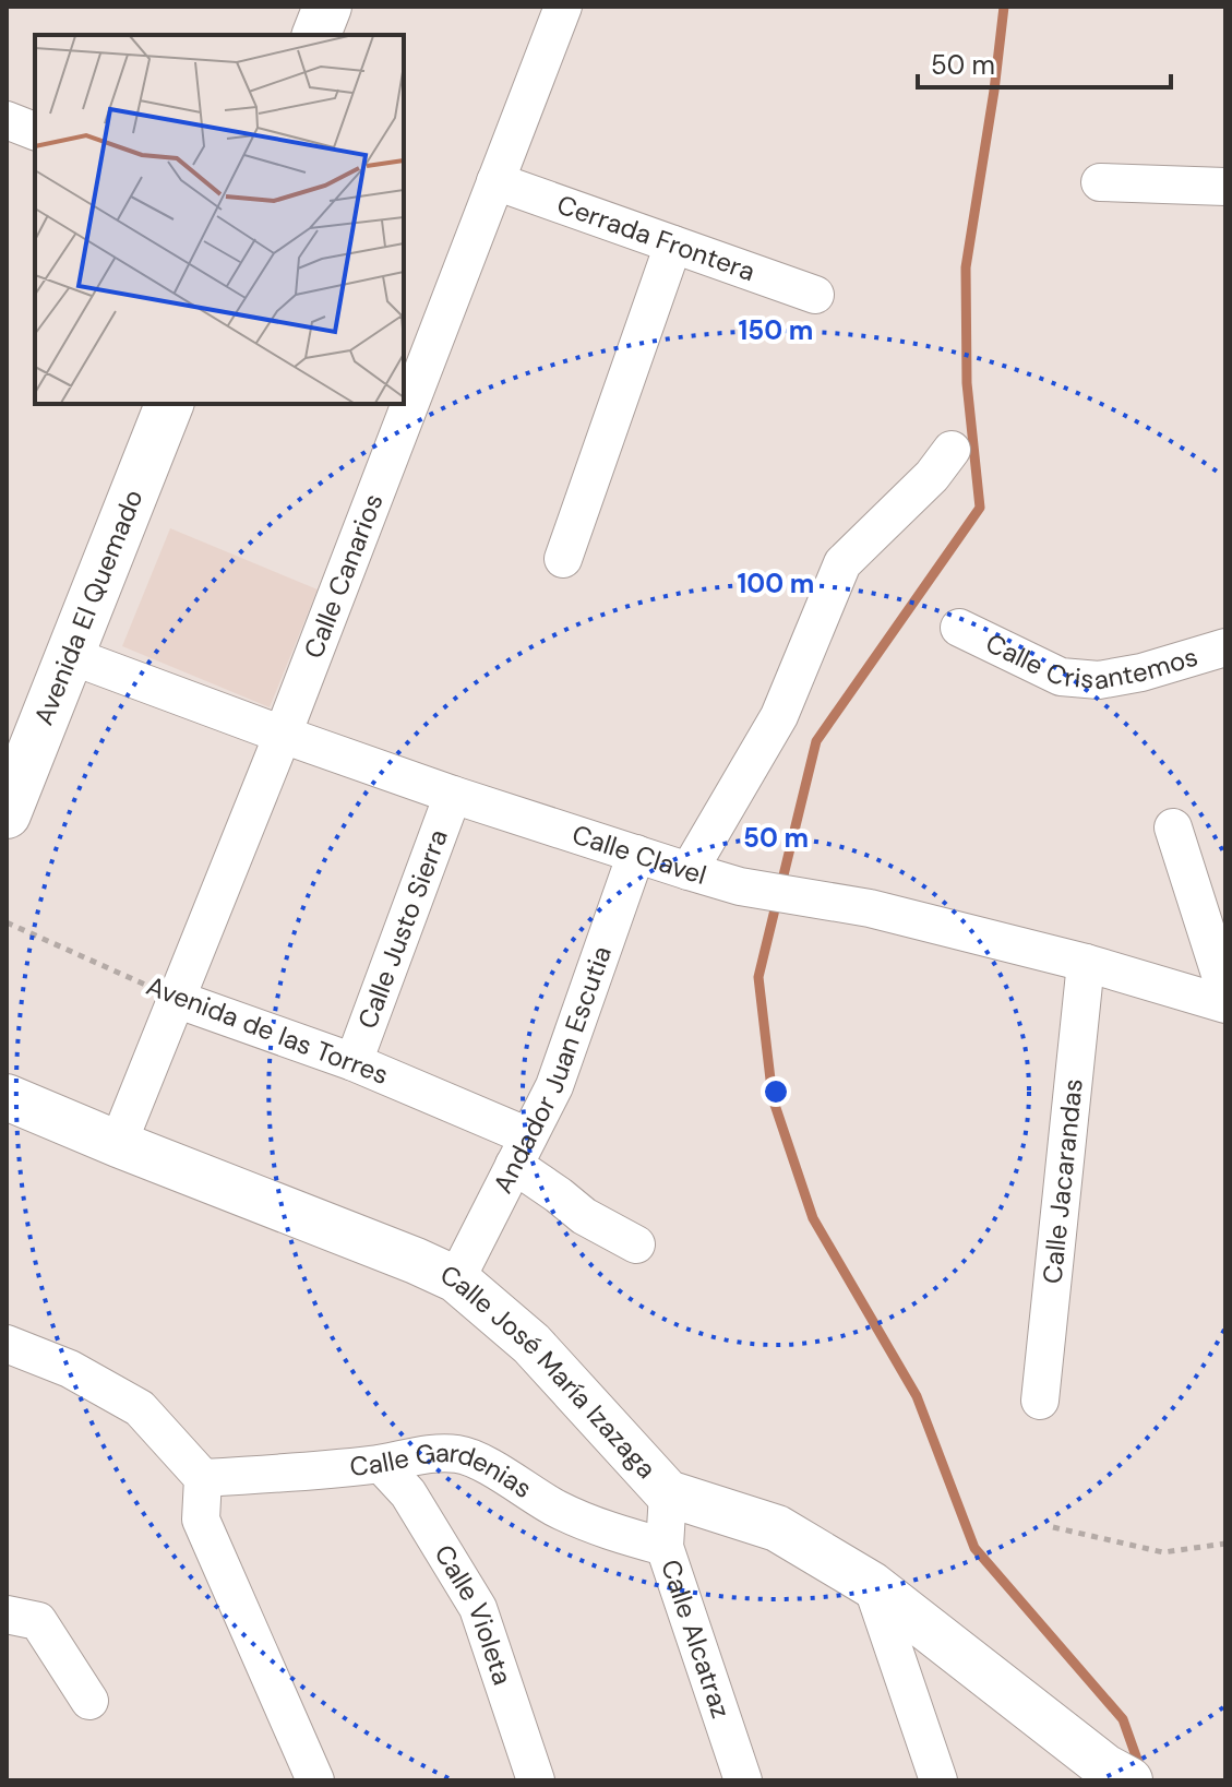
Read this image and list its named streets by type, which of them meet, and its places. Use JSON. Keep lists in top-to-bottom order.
{
  "streets": {
    "main road": ["Avenida El Quemado"],
    "street": [
      "Cerrada Frontera",
      "Calle Canarios",
      "Calle Crisantemos",
      "Calle Clavel",
      "Calle Justo Sierra",
      "Avenida de las Torres",
      "Andador Juan Escutia",
      "Calle Jacarandas",
      "Calle José María Izazaga",
      "Calle Gardenias",
      "Calle Violeta",
      "Calle Alcatraz"
    ]
  },
  "crossings": [
    ["Cerrada Frontera", "Calle Canarios"],
    ["Calle Canarios", "Calle Clavel"],
    ["Calle Canarios", "Avenida de las Torres"],
    ["Calle Canarios", "Calle José María Izazaga"],
    ["Avenida El Quemado", "Calle Clavel"],
    ["Calle Clavel", "Calle Justo Sierra"],
    ["Calle Clavel", "Andador Juan Escutia"],
    ["Calle Clavel", "Calle Jacarandas"],
    ["Calle Justo Sierra", "Avenida de las Torres"],
    ["Avenida de las Torres", "Andador Juan Escutia"],
    ["Andador Juan Escutia", "Calle José María Izazaga"],
    ["Calle José María Izazaga", "Calle Alcatraz"],
    ["Calle Gardenias", "Calle Violeta"],
    ["Calle Gardenias", "Calle Alcatraz"]
  ],
  "scale_bar": "50 m",
  "rings": ["150 m", "100 m", "50 m"]
}
